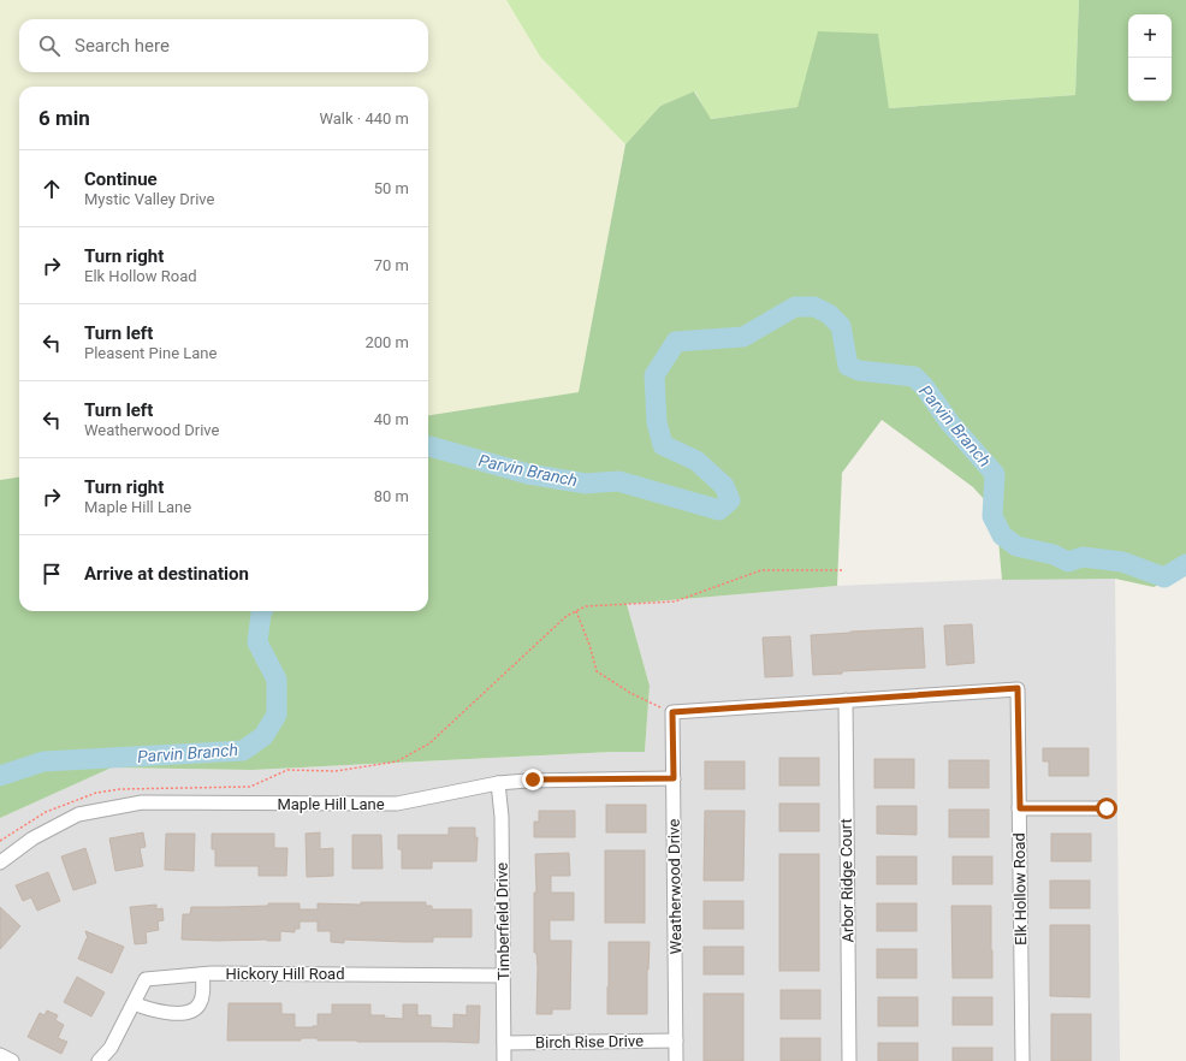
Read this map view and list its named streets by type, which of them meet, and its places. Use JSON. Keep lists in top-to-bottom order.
{
  "streets": {
    "street": [
      "Maple Hill Lane",
      "Arbor Ridge Court",
      "Weatherwood Drive",
      "Elk Hollow Road",
      "Timberfield Drive",
      "Hickory Hill Road",
      "Birch Rise Drive"
    ]
  },
  "crossings": [
    ["Maple Hill Lane", "Weatherwood Drive"],
    ["Maple Hill Lane", "Timberfield Drive"],
    ["Arbor Ridge Court", "Elk Hollow Road"],
    ["Weatherwood Drive", "Birch Rise Drive"],
    ["Timberfield Drive", "Hickory Hill Road"],
    ["Timberfield Drive", "Birch Rise Drive"]
  ],
  "water": ["Parvin Branch"],
  "page": {
    "map_buttons": ["+", "−"],
    "search": "Search here",
    "heading": ["6 min", "Walk · 440 m"],
    "list": [
      ["Continue", "Mystic Valley Drive", "50 m"],
      ["Turn right", "Elk Hollow Road", "70 m"],
      ["Turn left", "Pleasent Pine Lane", "200 m"],
      ["Turn left", "Weatherwood Drive", "40 m"],
      ["Turn right", "Maple Hill Lane", "80 m"],
      "Arrive at destination"
    ]
  }
}
